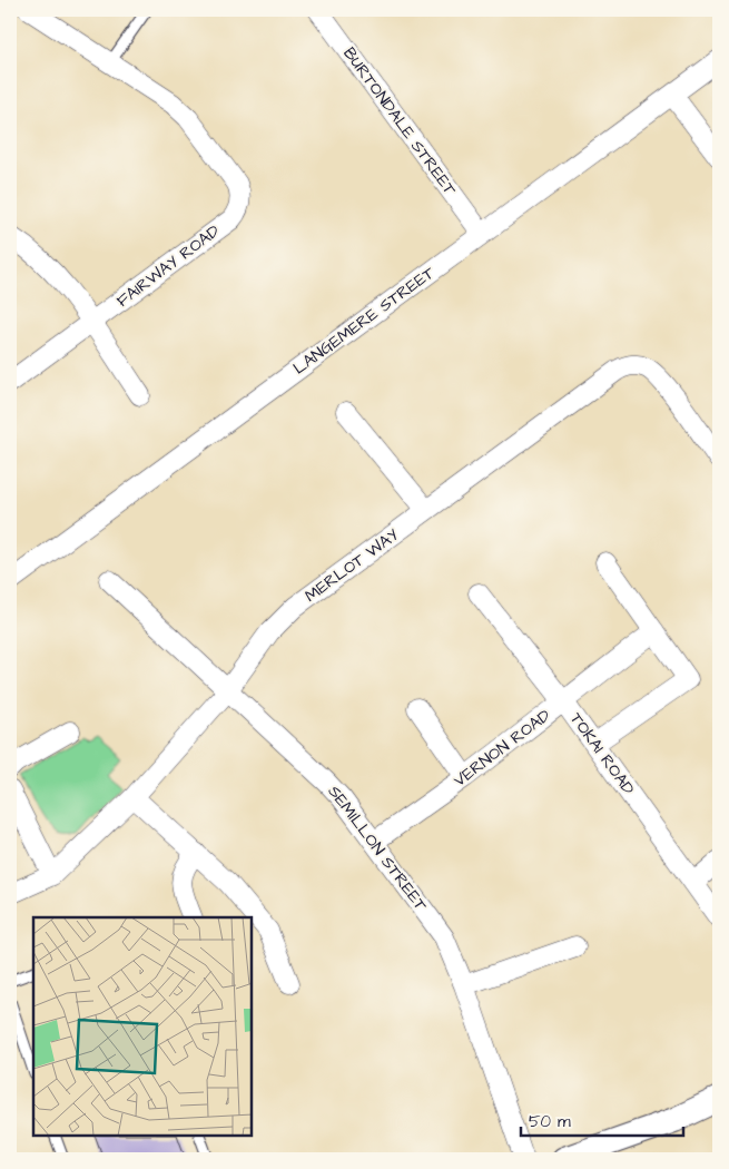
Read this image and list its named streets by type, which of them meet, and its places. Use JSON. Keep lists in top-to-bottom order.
{
  "streets": {
    "street": [
      "BURTONDALE STREET",
      "FAIRWAY ROAD",
      "LANGEMERE STREET",
      "MERLOT WAY",
      "VERNON ROAD",
      "TOKAI ROAD",
      "SEMILLON STREET"
    ]
  },
  "crossings": [
    ["BURTONDALE STREET", "LANGEMERE STREET"],
    ["MERLOT WAY", "SEMILLON STREET"],
    ["VERNON ROAD", "TOKAI ROAD"],
    ["VERNON ROAD", "SEMILLON STREET"]
  ],
  "scale_bar": "50 m"
}
